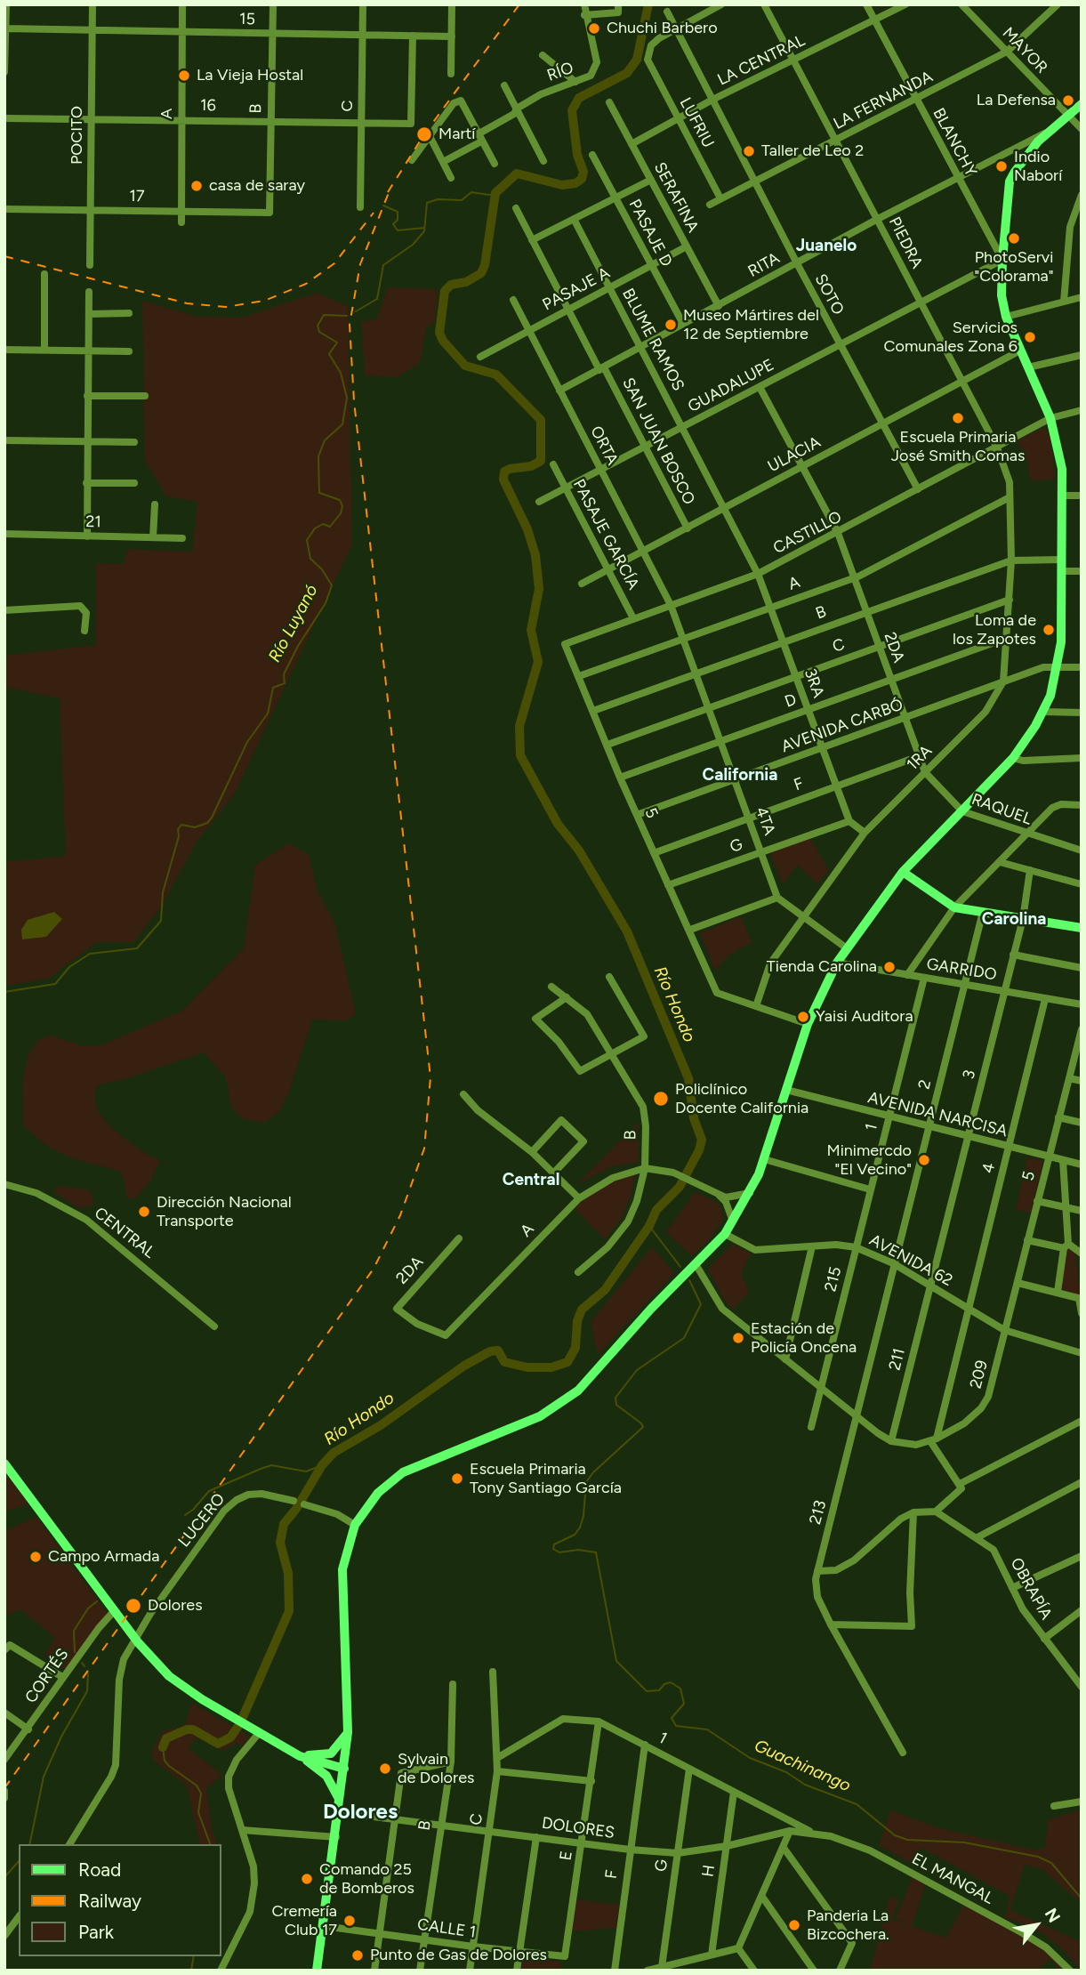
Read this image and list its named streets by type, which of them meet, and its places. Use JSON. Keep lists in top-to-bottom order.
{
  "streets": {
    "street": [
      "15",
      "MAYOR",
      "LA CENTRAL",
      "RÍO",
      "LA FERNANDA",
      "16",
      "C",
      "B",
      "A",
      "LUFRIU",
      "POCITO",
      "BLANCHY",
      "17",
      "SERAFINA",
      "PASAJE D",
      "PIEDRA",
      "RITA",
      "PASAJE A",
      "SOTO",
      "BLUME RAMOS",
      "GUADALUPE",
      "SAN JUAN BOSCO",
      "ORTA",
      "ULACIA",
      "21",
      "CASTILLO",
      "PASAJE GARCÍA",
      "2DA",
      "3RA",
      "D",
      "AVENIDA CARBÓ",
      "1RA",
      "F",
      "RAQUEL",
      "5",
      "4TA",
      "G",
      "GARRIDO",
      "3",
      "2",
      "AVENIDA NARCISA",
      "1",
      "4",
      "CENTRAL",
      "AVENIDA 62",
      "215",
      "211",
      "209",
      "213",
      "LUCERO",
      "OBRAPÍA",
      "CORTÉS",
      "DOLORES",
      "E",
      "H",
      "EL MANGAL",
      "CALLE 1"
    ]
  },
  "crossings": [
    ["15", "16"],
    ["15", "C"],
    ["15", "B"],
    ["15", "A"],
    ["15", "POCITO"],
    ["MAYOR", "LA FERNANDA"],
    ["LA CENTRAL", "LUFRIU"],
    ["LA CENTRAL", "BLANCHY"],
    ["LA CENTRAL", "SERAFINA"],
    ["LA CENTRAL", "PIEDRA"],
    ["LA CENTRAL", "SOTO"],
    ["LA FERNANDA", "LUFRIU"],
    ["LA FERNANDA", "BLANCHY"],
    ["LA FERNANDA", "PIEDRA"],
    ["LA FERNANDA", "SOTO"],
    ["16", "C"],
    ["16", "B"],
    ["16", "A"],
    ["16", "POCITO"],
    ["C", "2DA"],
    ["C", "3RA"],
    ["C", "1RA"],
    ["C", "5"],
    ["C", "4TA"],
    ["C", "1"],
    ["C", "DOLORES"],
    ["C", "CALLE 1"],
    ["B", "A"],
    ["B", "17"],
    ["B", "2DA"],
    ["B", "3RA"],
    ["B", "1RA"],
    ["B", "5"],
    ["B", "4TA"],
    ["B", "DOLORES"],
    ["B", "CALLE 1"],
    ["A", "17"],
    ["A", "PIEDRA"],
    ["A", "2DA"],
    ["A", "3RA"],
    ["A", "1RA"],
    ["A", "5"],
    ["A", "4TA"],
    ["LUFRIU", "SOTO"],
    ["POCITO", "17"],
    ["BLANCHY", "RITA"],
    ["BLANCHY", "GUADALUPE"],
    ["SERAFINA", "RITA"],
    ["SERAFINA", "PASAJE A"],
    ["PASAJE D", "RITA"],
    ["PASAJE D", "PASAJE A"],
    ["PIEDRA", "RITA"],
    ["PIEDRA", "GUADALUPE"],
    ["PIEDRA", "ULACIA"],
    ["PIEDRA", "CASTILLO"],
    ["PIEDRA", "1RA"],
    ["RITA", "SOTO"],
    ["RITA", "BLUME RAMOS"],
    ["RITA", "SAN JUAN BOSCO"],
    ["RITA", "ORTA"],
    ["PASAJE A", "BLUME RAMOS"],
    ["PASAJE A", "SAN JUAN BOSCO"],
    ["PASAJE A", "ORTA"],
    ["SOTO", "GUADALUPE"],
    ["SOTO", "ULACIA"],
    ["SOTO", "CASTILLO"],
    ["BLUME RAMOS", "GUADALUPE"],
    ["BLUME RAMOS", "ULACIA"],
    ["BLUME RAMOS", "CASTILLO"],
    ["BLUME RAMOS", "3RA"],
    ["GUADALUPE", "SAN JUAN BOSCO"],
    ["GUADALUPE", "ORTA"],
    ["GUADALUPE", "PASAJE GARCÍA"],
    ["SAN JUAN BOSCO", "ULACIA"],
    ["ORTA", "ULACIA"],
    ["ORTA", "CASTILLO"],
    ["ORTA", "4TA"],
    ["ULACIA", "PASAJE GARCÍA"],
    ["CASTILLO", "PASAJE GARCÍA"],
    ["CASTILLO", "2DA"],
    ["CASTILLO", "3RA"],
    ["CASTILLO", "5"],
    ["CASTILLO", "4TA"],
    ["2DA", "D"],
    ["2DA", "AVENIDA CARBÓ"],
    ["2DA", "1RA"],
    ["2DA", "F"],
    ["2DA", "RAQUEL"],
    ["3RA", "D"],
    ["3RA", "AVENIDA CARBÓ"],
    ["3RA", "F"],
    ["3RA", "G"],
    ["D", "1RA"],
    ["D", "5"],
    ["D", "4TA"],
    ["AVENIDA CARBÓ", "1RA"],
    ["AVENIDA CARBÓ", "5"],
    ["AVENIDA CARBÓ", "4TA"],
    ["1RA", "RAQUEL"],
    ["1RA", "5"],
    ["F", "5"],
    ["F", "4TA"],
    ["F", "1"],
    ["F", "DOLORES"],
    ["5", "G"],
    ["5", "AVENIDA NARCISA"],
    ["5", "AVENIDA 62"],
    ["5", "209"],
    ["4TA", "G"],
    ["G", "1"],
    ["G", "DOLORES"],
    ["GARRIDO", "3"],
    ["GARRIDO", "2"],
    ["GARRIDO", "1"],
    ["GARRIDO", "4"],
    ["3", "AVENIDA NARCISA"],
    ["3", "AVENIDA 62"],
    ["3", "211"],
    ["2", "AVENIDA NARCISA"],
    ["2", "AVENIDA 62"],
    ["2", "213"],
    ["AVENIDA NARCISA", "1"],
    ["AVENIDA NARCISA", "4"],
    ["1", "AVENIDA 62"],
    ["1", "215"],
    ["1", "DOLORES"],
    ["1", "E"],
    ["1", "H"],
    ["1", "EL MANGAL"],
    ["4", "AVENIDA 62"],
    ["4", "209"],
    ["AVENIDA 62", "215"],
    ["AVENIDA 62", "211"],
    ["AVENIDA 62", "209"],
    ["AVENIDA 62", "213"],
    ["DOLORES", "E"],
    ["DOLORES", "H"],
    ["DOLORES", "EL MANGAL"],
    ["E", "CALLE 1"]
  ],
  "districts": [
    "Juanelo",
    "California",
    "Carolina",
    "Central",
    "Dolores"
  ],
  "water": ["Río Luyanó", "Río Hondo", "Guachinango"],
  "places": [
    "Chuchi Barbero",
    "La Vieja Hostal",
    "La Defensa",
    "Martí",
    "Taller de Leo 2",
    "Indio Naborí",
    "casa de saray",
    "PhotoServi \"Colorama\"",
    "Museo Mártires del 12 de Septiembre",
    "Servicios Comunales Zona 6",
    "Escuela Primaria José Smith Comas",
    "Loma de los Zapotes",
    "Tienda Carolina",
    "Yaisi Auditora",
    "Policlínico Docente California",
    "Minimercdo \"El Vecino\"",
    "Dirección Nacional Transporte",
    "Estación de Policía Oncena",
    "Escuela Primaria Tony Santiago García",
    "Campo Armada",
    "Dolores",
    "Sylvain de Dolores",
    "Comando 25 de Bomberos",
    "Cremería Club 17",
    "Panderia La Bizcochera.",
    "Punto de Gas de Dolores"
  ],
  "legend": ["Road", "Railway", "Park"],
  "north": "top right"
}
